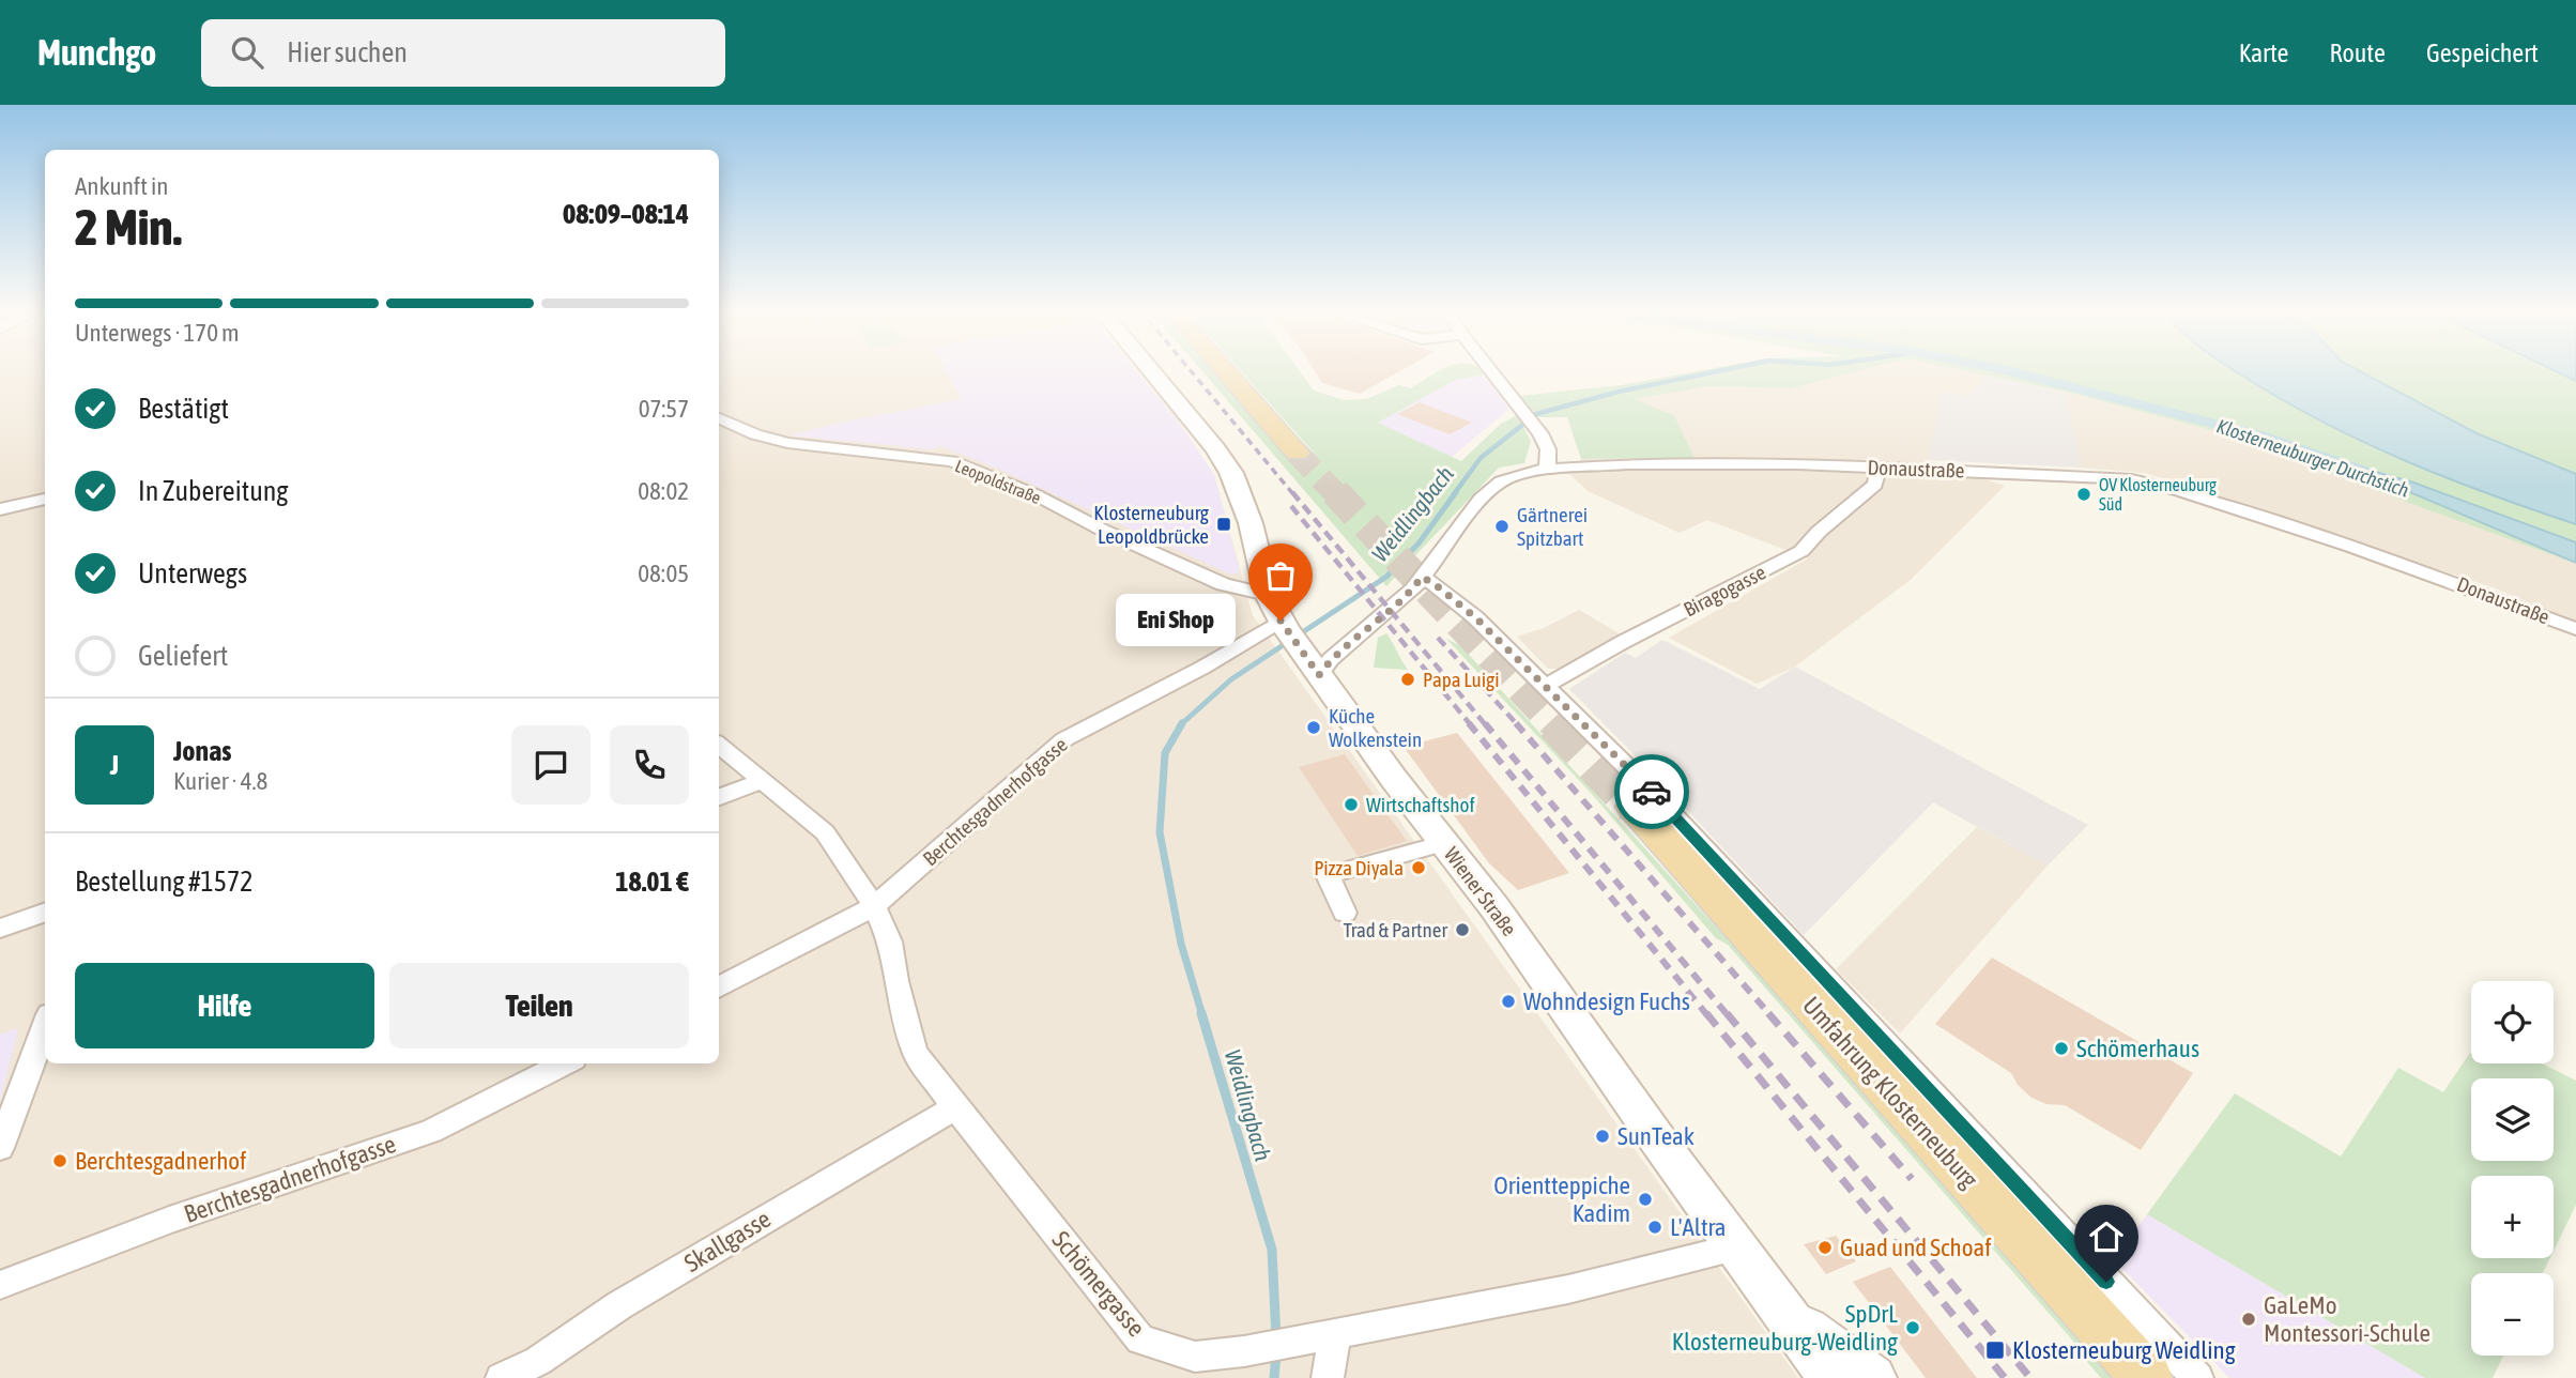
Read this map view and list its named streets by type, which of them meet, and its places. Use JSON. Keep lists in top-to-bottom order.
{
  "streets": {
    "main road": ["Umfahrung Klosterneuburg"],
    "street": [
      "Donaustraße",
      "Leopoldstraße",
      "Biragogasse",
      "Berchtesgadnerhofgasse",
      "Wiener Straße",
      "Skallgasse",
      "Schömergasse"
    ]
  },
  "crossings": [
    ["Donaustraße", "Biragogasse"],
    ["Donaustraße", "Wiener Straße"],
    ["Leopoldstraße", "Wiener Straße"],
    ["Berchtesgadnerhofgasse", "Wiener Straße"],
    ["Berchtesgadnerhofgasse", "Schömergasse"],
    ["Wiener Straße", "Schömergasse"],
    ["Skallgasse", "Schömergasse"]
  ],
  "water": ["Klosterneuburger Durchstich", "Weidlingbach"],
  "places": {
    "other": [
      "OV Klosterneuburg Süd",
      "Gärtnerei Spitzbart",
      "Eni Shop",
      "Papa Luigi",
      "Küche Wolkenstein",
      "Wirtschaftshof",
      "Pizza Diyala",
      "Trad & Partner",
      "Wohndesign Fuchs",
      "Schömerhaus",
      "SunTeak",
      "Berchtesgadnerhof",
      "Orientteppiche Kadim",
      "L'Altra",
      "Guad und Schoaf",
      "GaLeMo Montessori-Schule",
      "SpDrL Klosterneuburg-Weidling"
    ],
    "transit": ["Klosterneuburg Leopoldbrücke", "Klosterneuburg Weidling"]
  },
  "page": {
    "header": "Munchgo",
    "search": "Hier suchen",
    "nav": ["Karte", "Route", "Gespeichert"],
    "heading": ["2 Min.", "Ankunft in", "08:09–08:14"],
    "panel": [
      "Jonas",
      "Kurier · 4.8",
      "Bestellung #1572",
      "18.01 €"
    ],
    "bar": "Unterwegs · 170 m",
    "list": [
      ["Bestätigt", "07:57"],
      ["In Zubereitung", "08:02"],
      ["Unterwegs", "08:05"],
      "Geliefert"
    ],
    "bubble": "Eni Shop",
    "round": "J",
    "buttons": ["Hilfe", "Teilen"],
    "map_buttons": ["+", "−"]
  }
}
